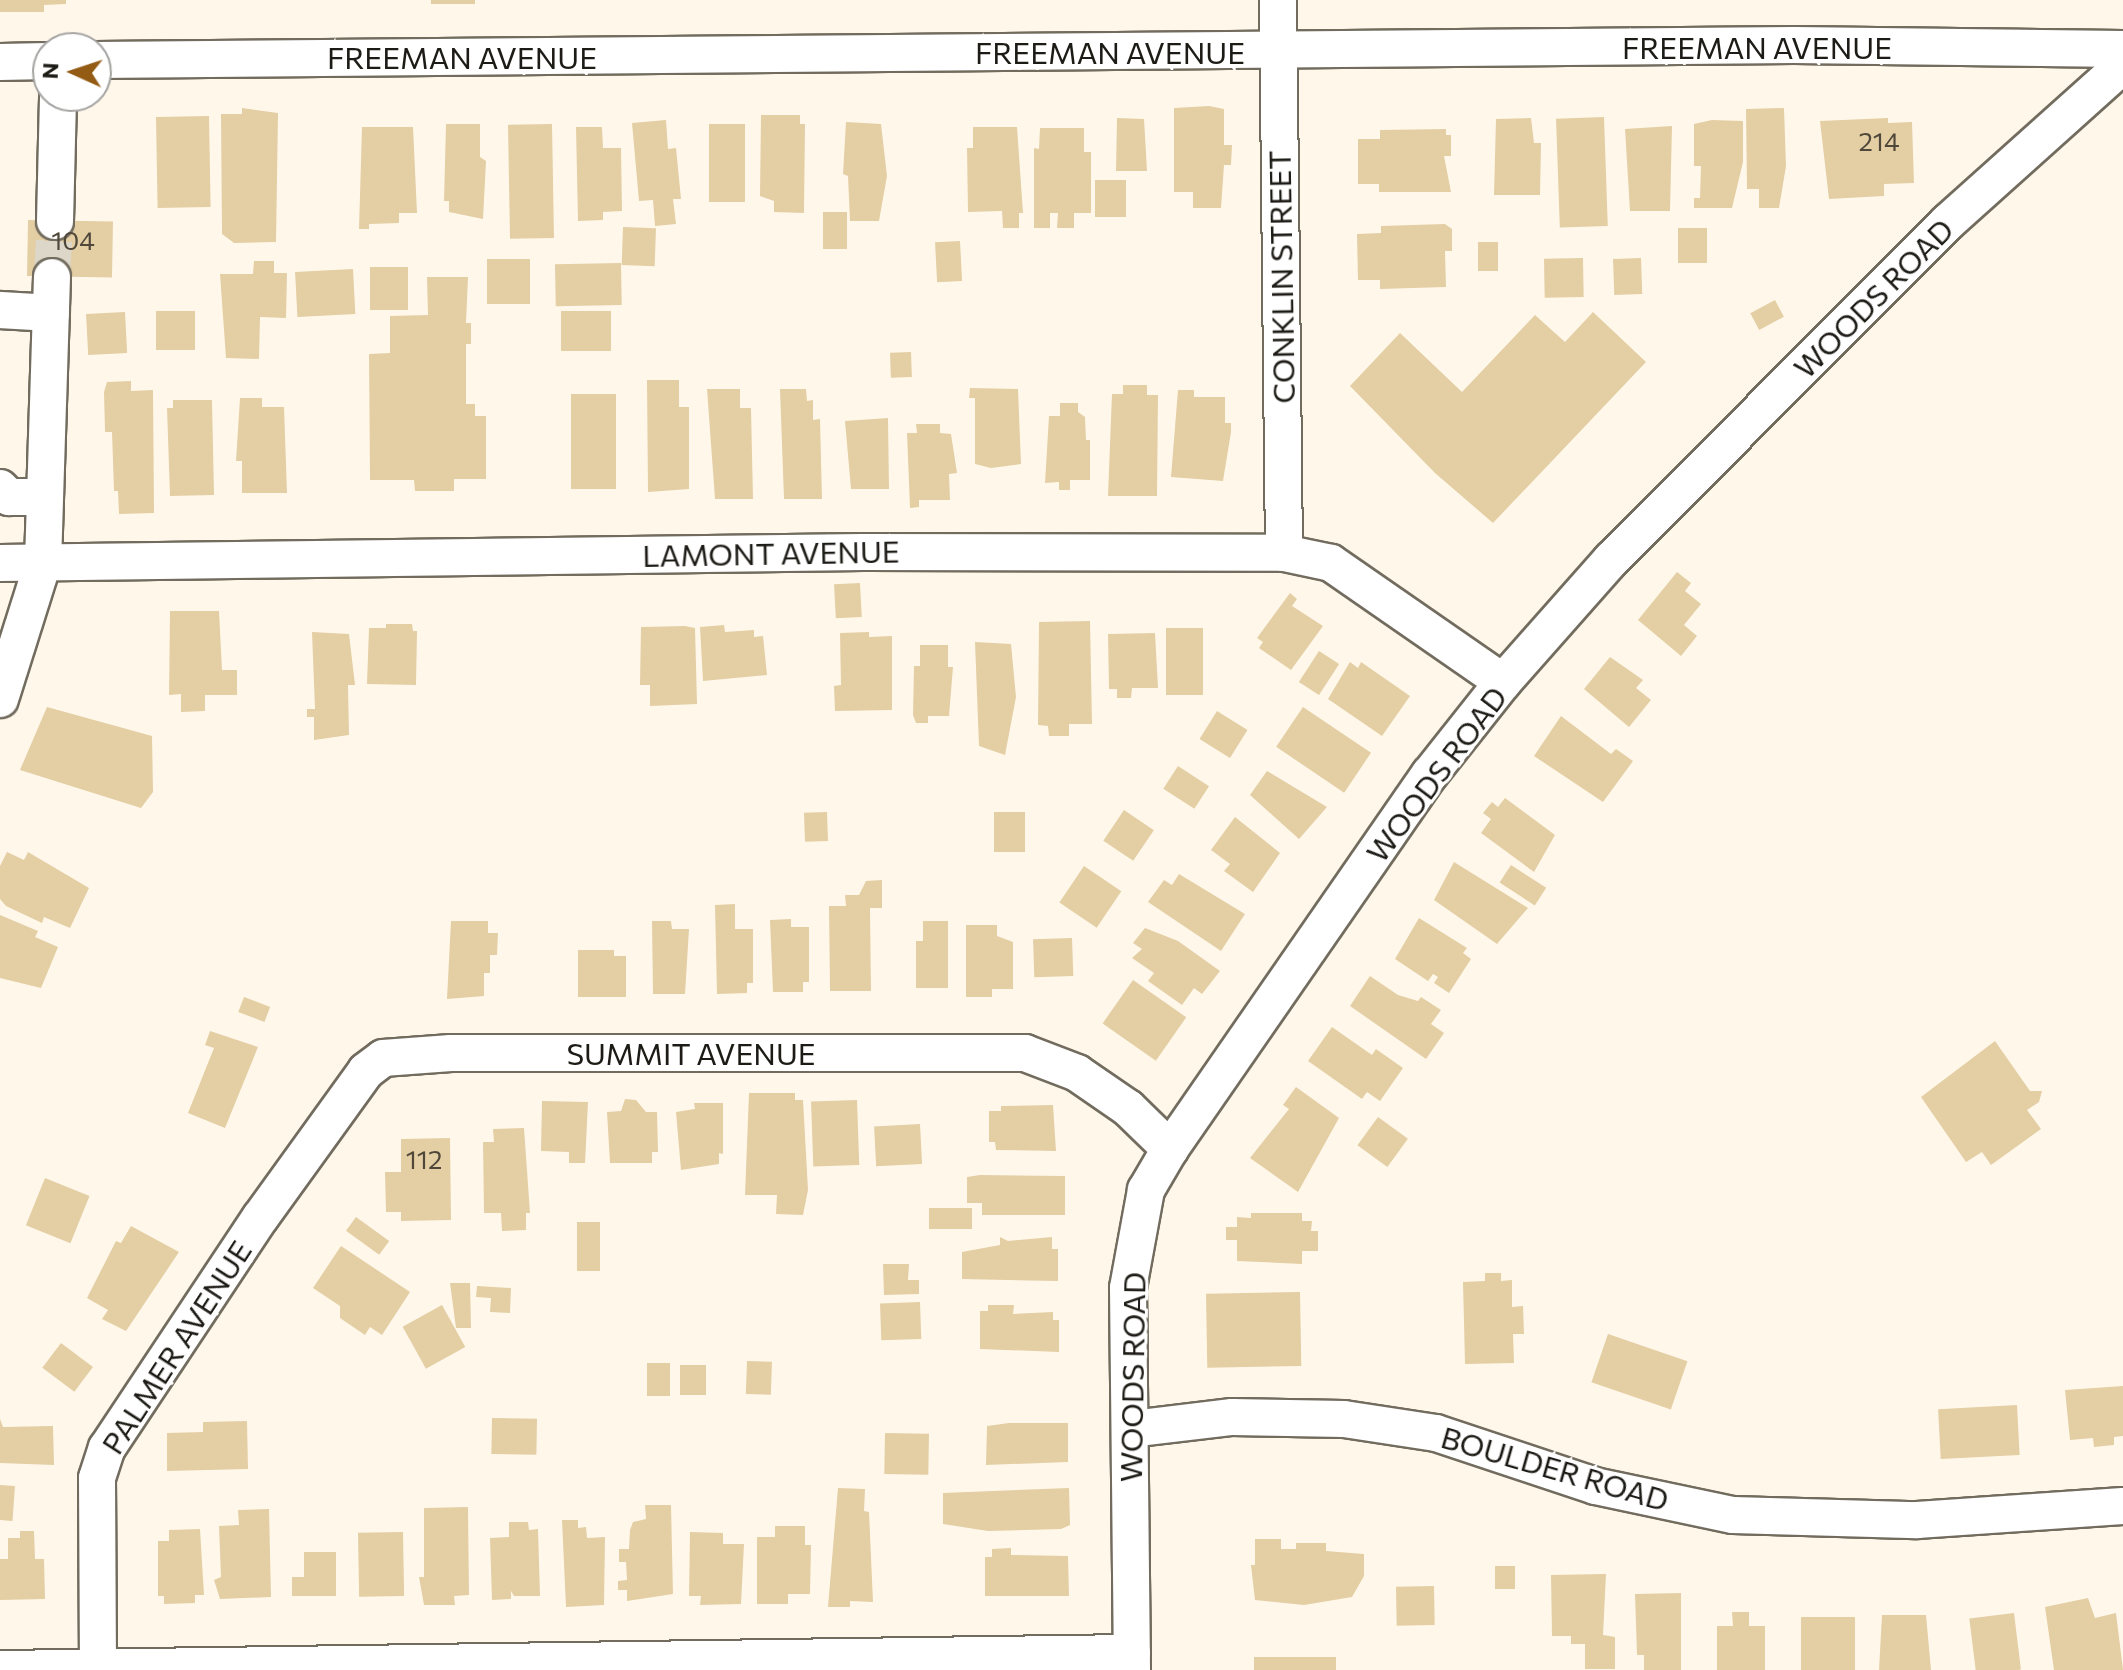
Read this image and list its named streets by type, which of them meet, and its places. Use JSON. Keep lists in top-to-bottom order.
{
  "streets": {
    "street": [
      "FREEMAN AVENUE",
      "CONKLIN STREET",
      "WOODS ROAD",
      "LAMONT AVENUE",
      "SUMMIT AVENUE",
      "PALMER AVENUE",
      "BOULDER ROAD"
    ]
  },
  "crossings": [
    ["FREEMAN AVENUE", "CONKLIN STREET"],
    ["CONKLIN STREET", "LAMONT AVENUE"],
    ["WOODS ROAD", "LAMONT AVENUE"],
    ["WOODS ROAD", "SUMMIT AVENUE"],
    ["WOODS ROAD", "BOULDER ROAD"],
    ["SUMMIT AVENUE", "PALMER AVENUE"]
  ],
  "house_numbers": ["214", "104", "112"],
  "north": "left"
}
